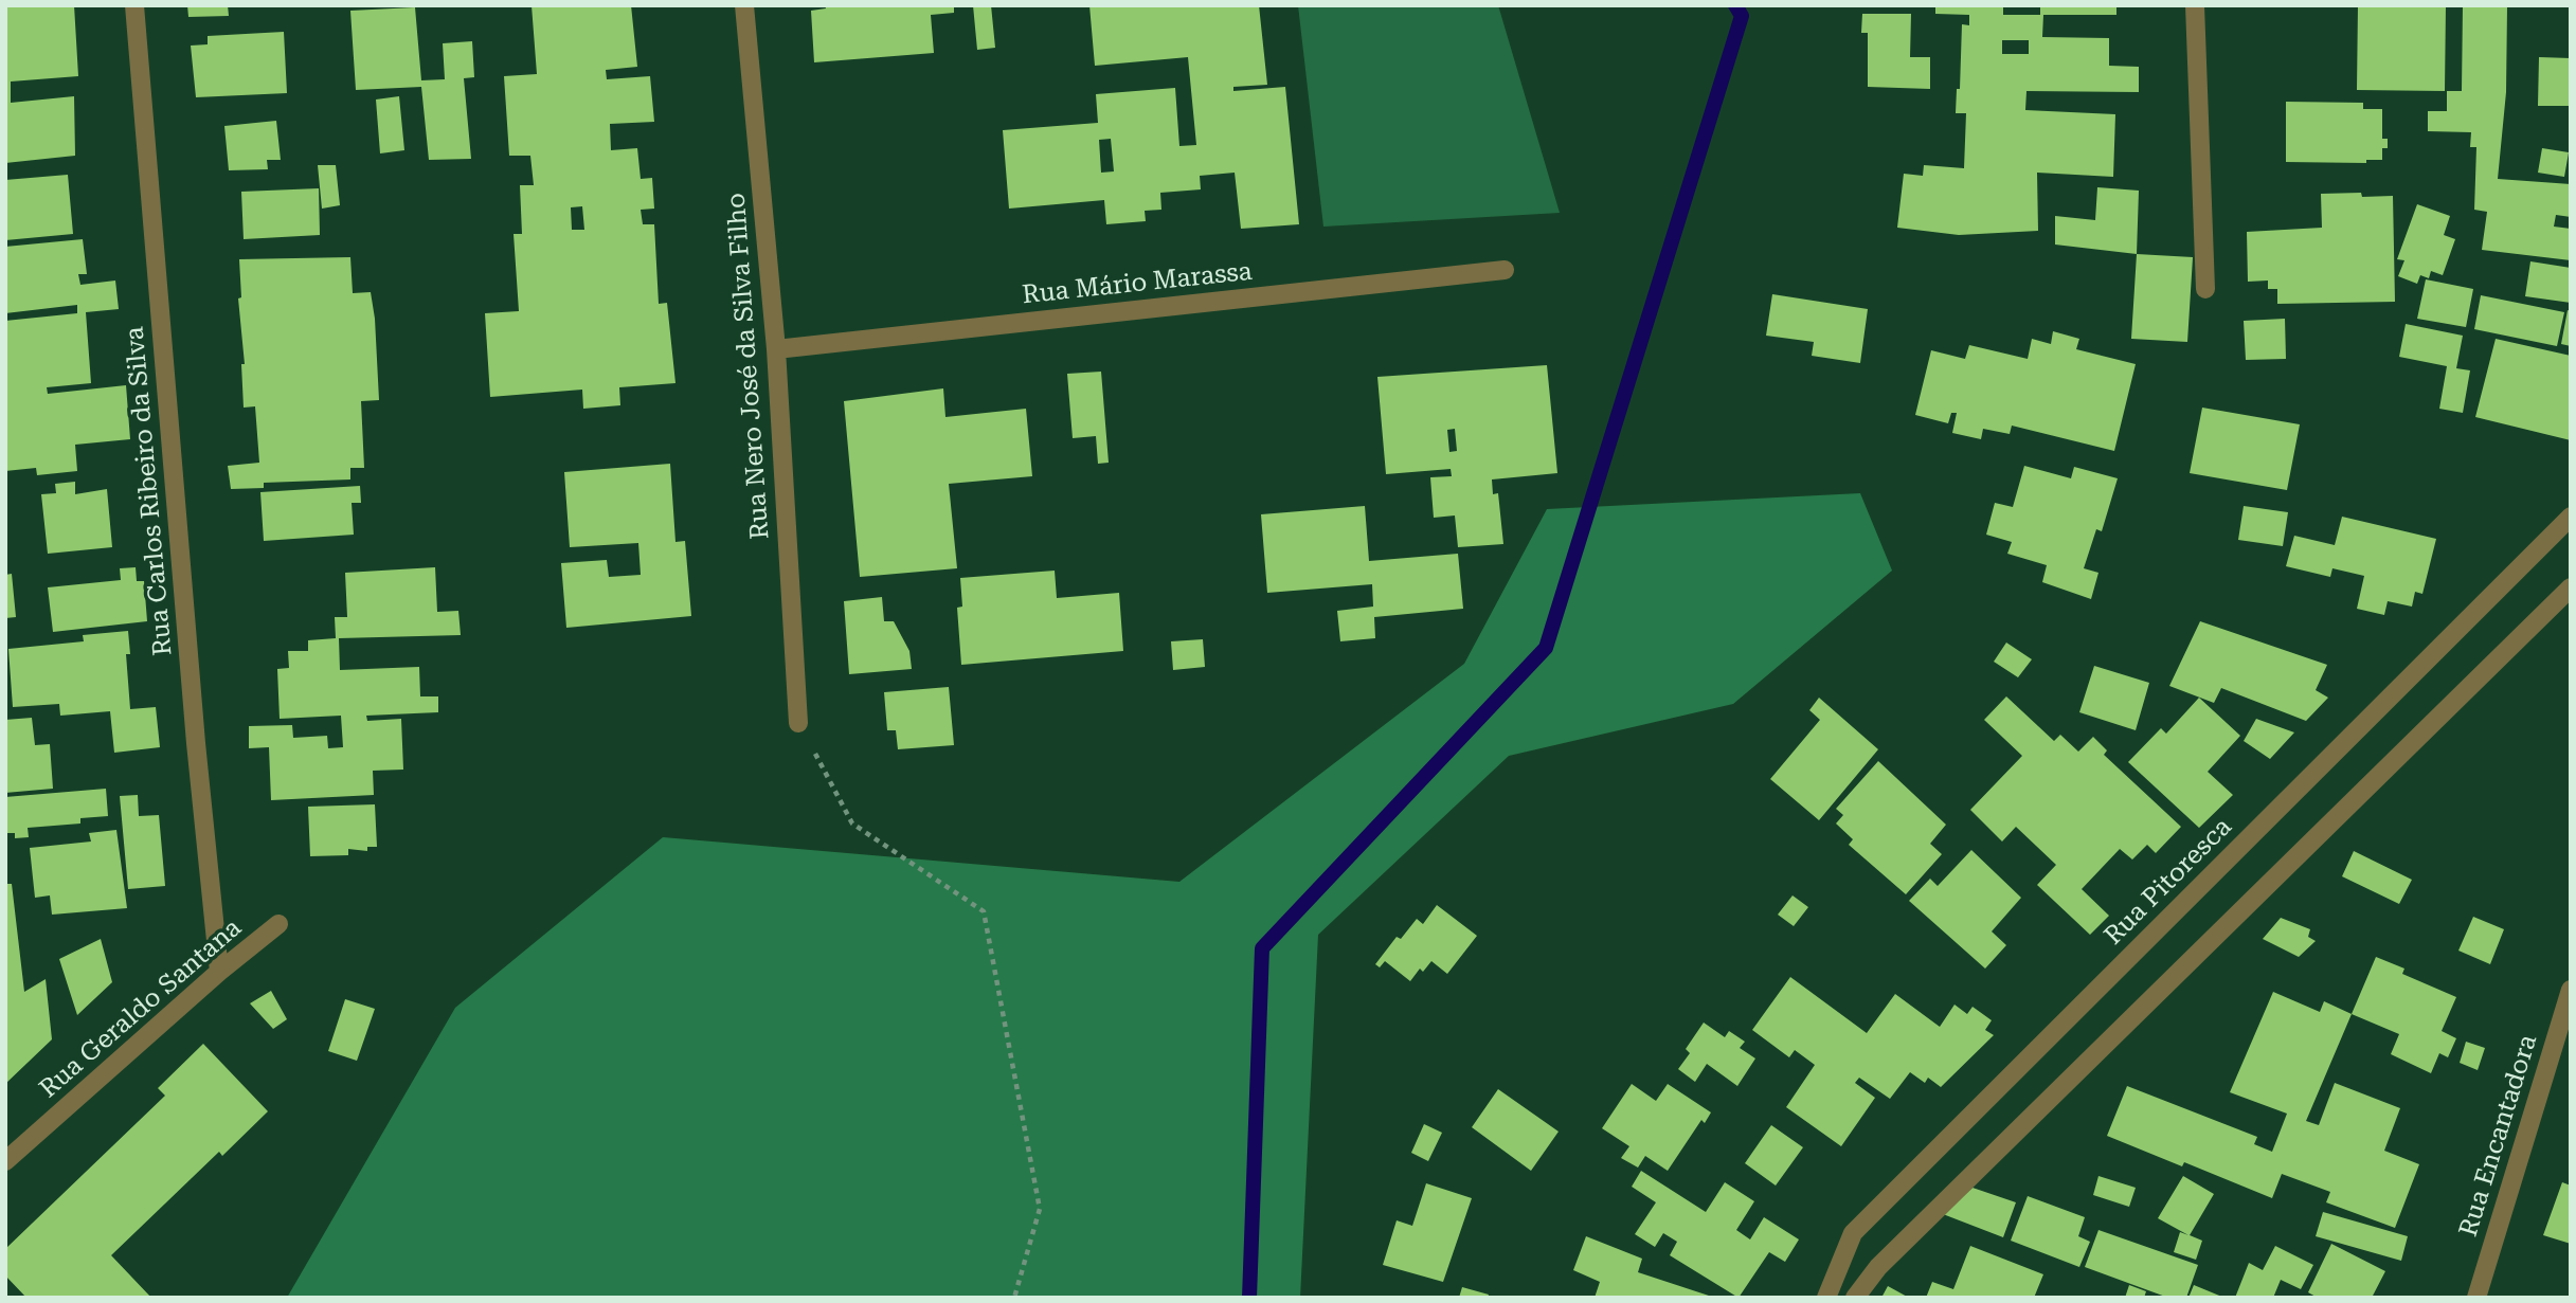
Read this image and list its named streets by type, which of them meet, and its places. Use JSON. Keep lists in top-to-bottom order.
{
  "streets": {
    "street": [
      "Rua Mário Marassa",
      "Rua Nero José da Silva Filho",
      "Rua Carlos Ribeiro da Silva",
      "Rua Pitoresca",
      "Rua Geraldo Santana",
      "Rua Encantadora"
    ]
  },
  "crossings": [
    ["Rua Mário Marassa", "Rua Nero José da Silva Filho"],
    ["Rua Carlos Ribeiro da Silva", "Rua Geraldo Santana"]
  ]
}
